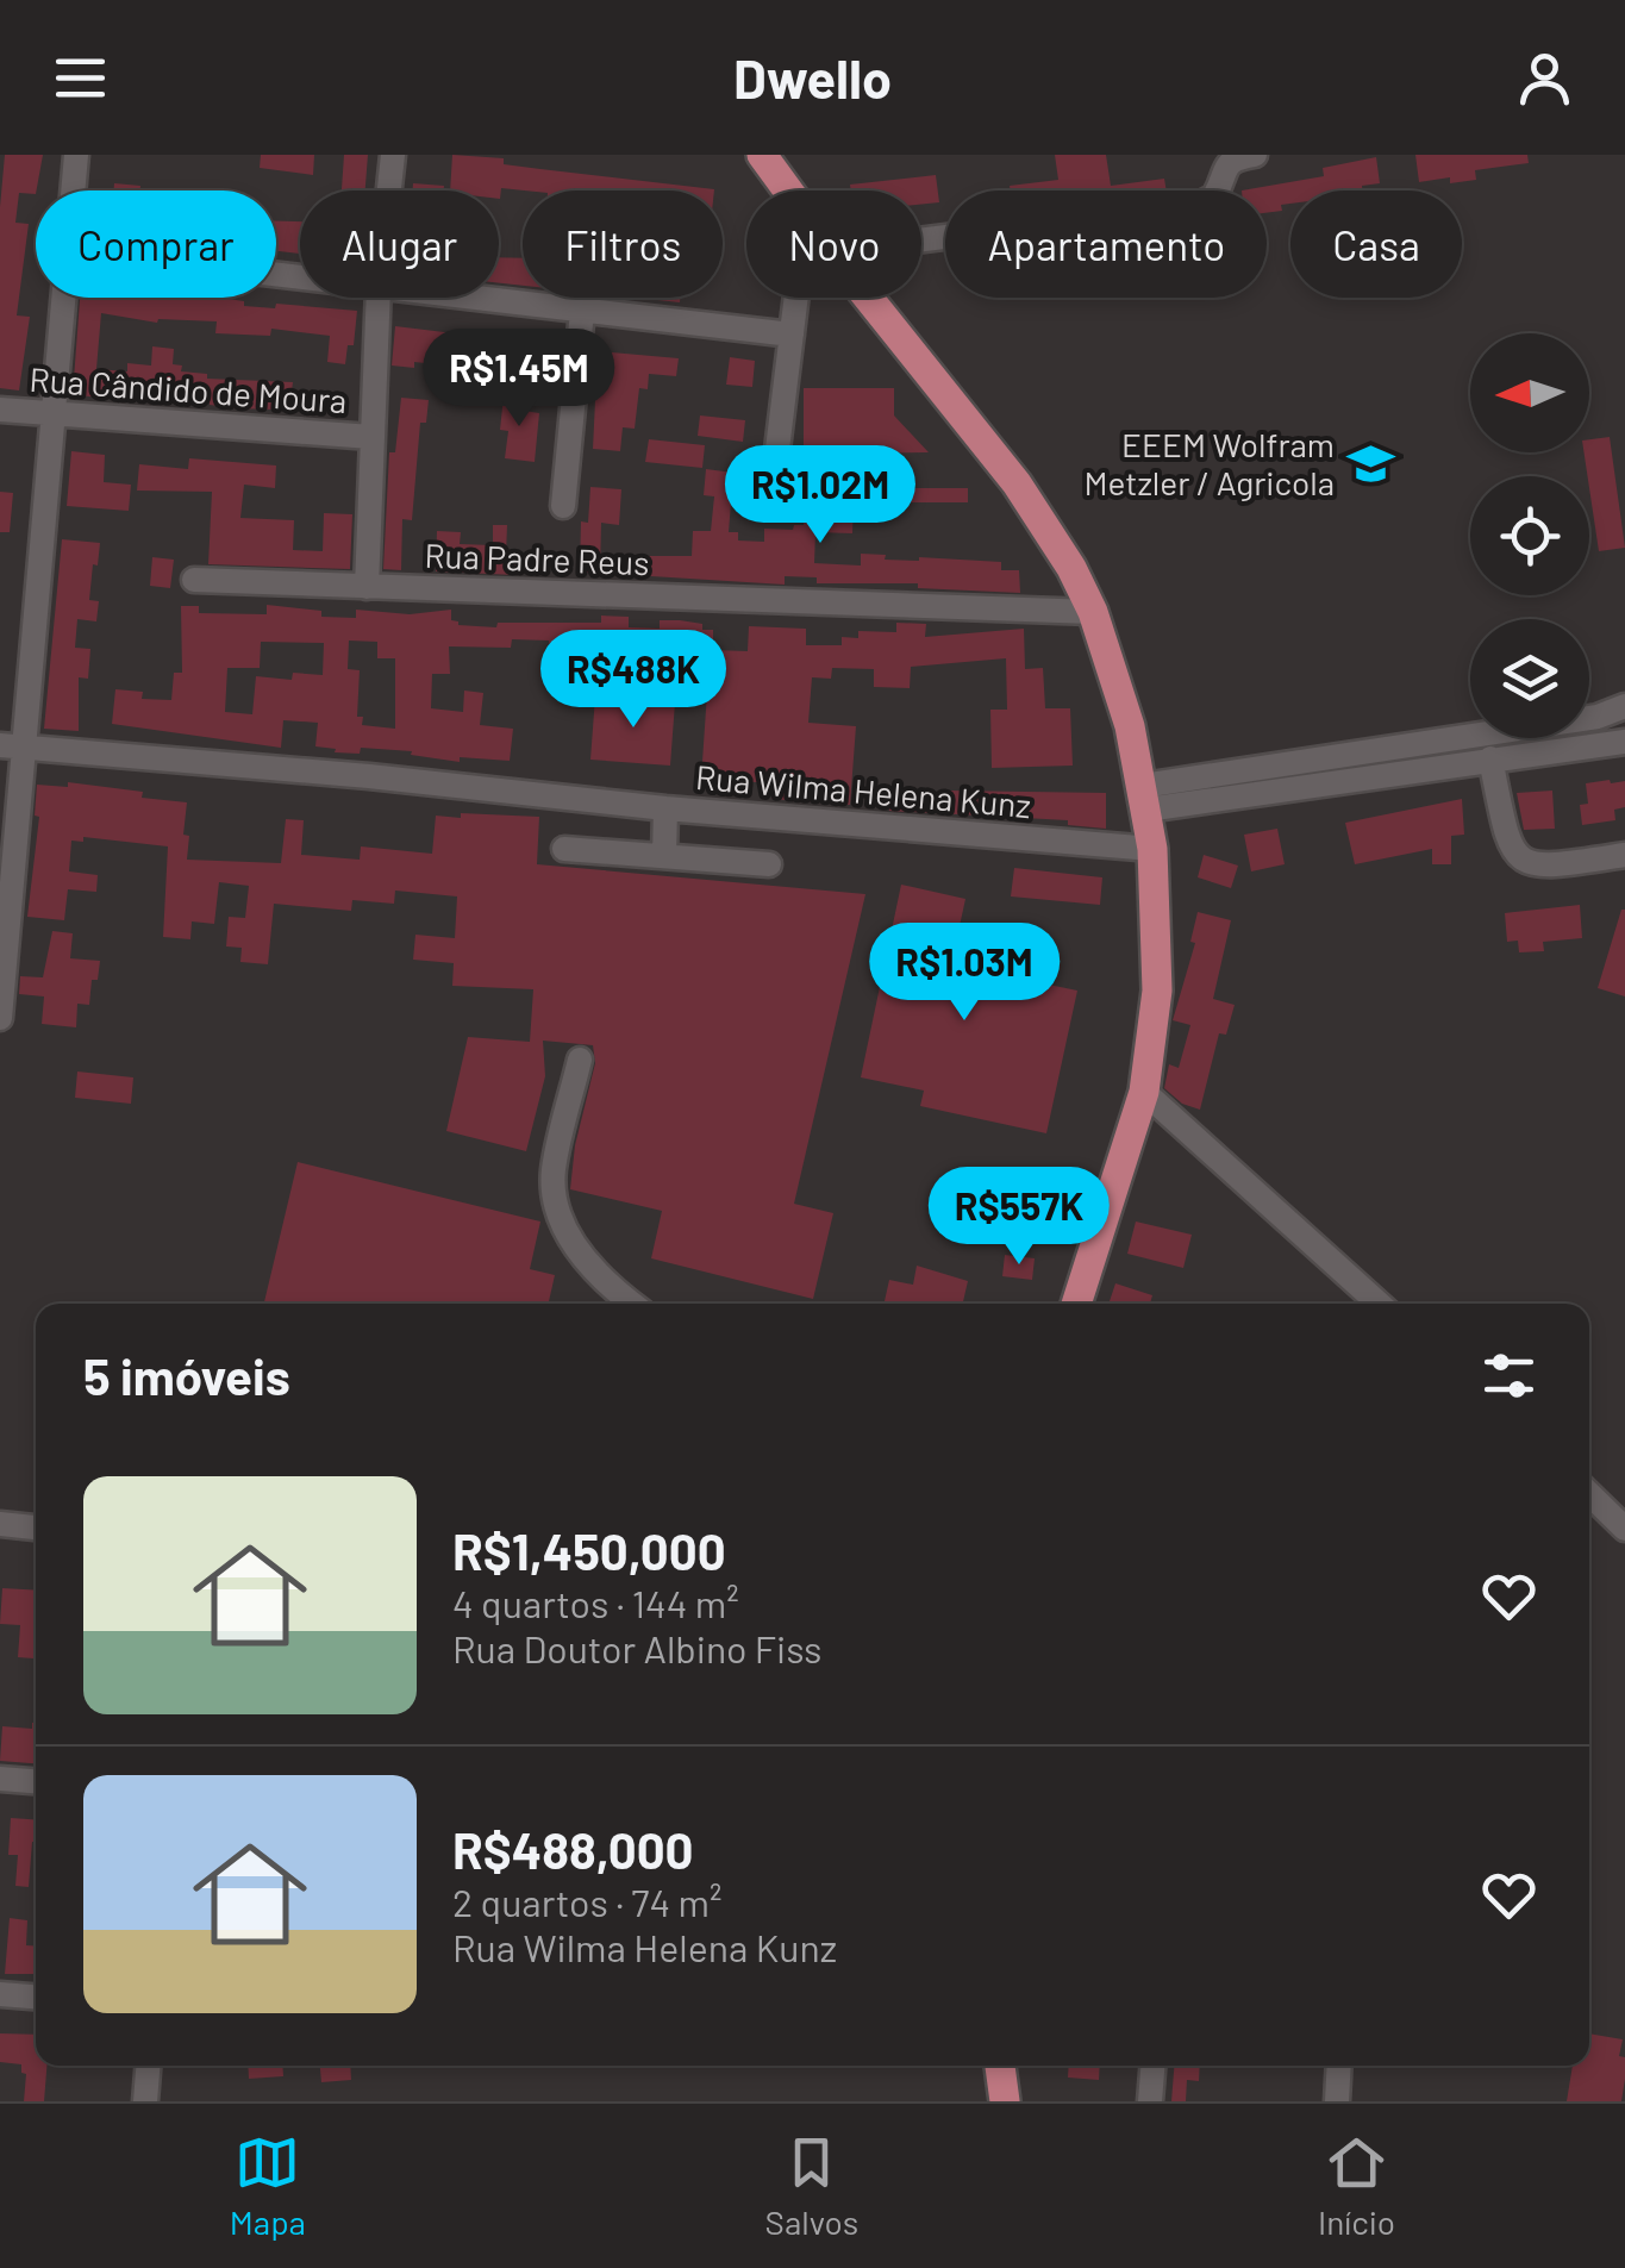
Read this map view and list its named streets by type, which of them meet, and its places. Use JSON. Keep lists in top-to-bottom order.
{
  "streets": {
    "street": ["Rua Cândido de Moura", "Rua Padre Reus", "Rua Wilma Helena Kunz"]
  },
  "places": {
    "school or university": ["EEEM Wolfram Metzler / Agricola"]
  },
  "north": "left",
  "page": {
    "header": "Dwello",
    "chip": [
      "Comprar",
      "Alugar",
      "Filtros",
      "Novo",
      "Apartamento",
      "Casa"
    ],
    "price": [
      "R$1.45M",
      "R$1.02M",
      "R$488K",
      "R$1.03M",
      "R$557K"
    ],
    "heading": "5 imóveis",
    "list": [
      {
        "name": "R$1,450,000",
        "note": "4 quartos · 144 m² · Rua Doutor Albino Fiss"
      },
      {
        "name": "R$488,000",
        "note": "2 quartos · 74 m² · Rua Wilma Helena Kunz"
      }
    ],
    "tabs": ["Mapa", "Salvos", "Início"]
  }
}
